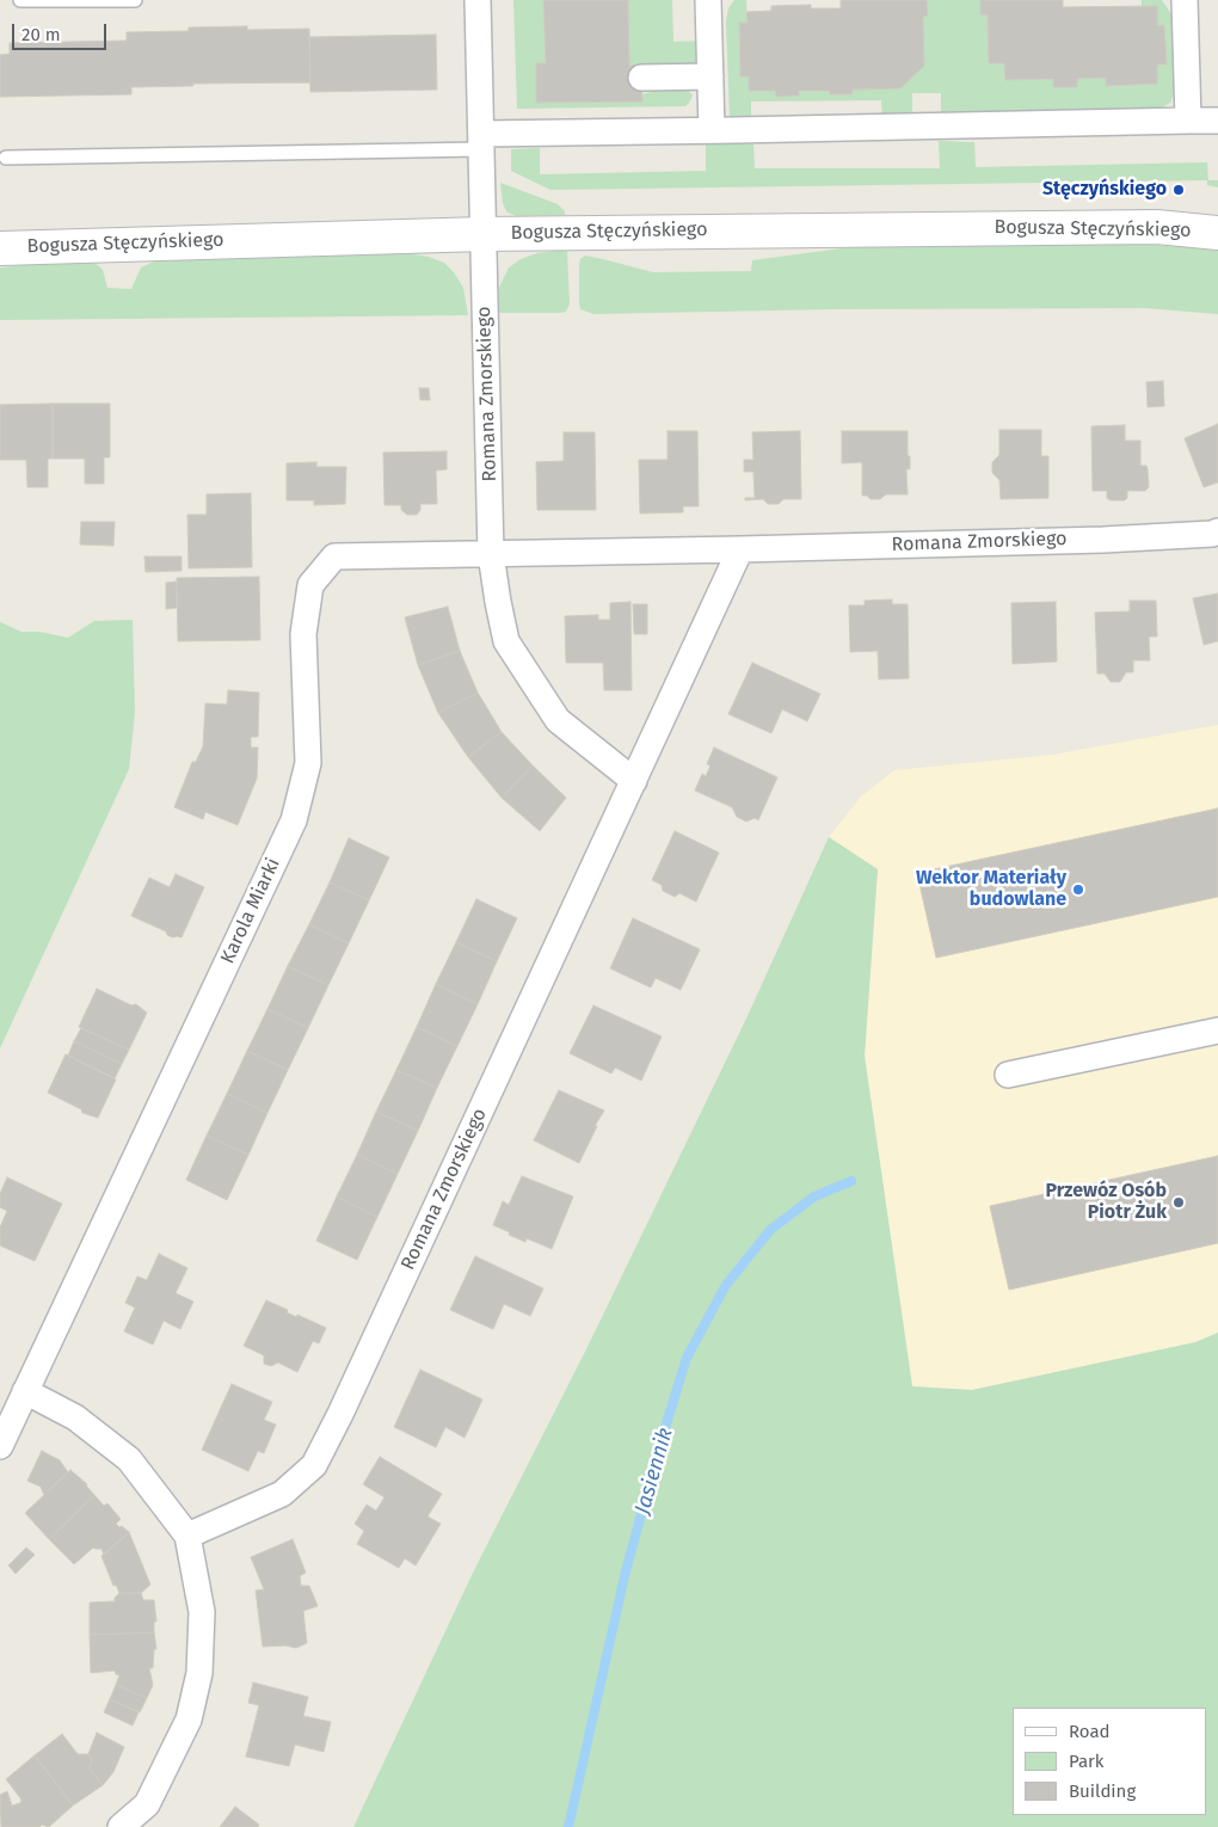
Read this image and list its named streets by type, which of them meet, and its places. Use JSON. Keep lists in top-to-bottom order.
{
  "streets": {
    "street": ["Bogusza Stęczyńskiego", "Romana Zmorskiego", "Karola Miarki"]
  },
  "crossings": [
    ["Bogusza Stęczyńskiego", "Romana Zmorskiego"],
    ["Romana Zmorskiego", "Karola Miarki"]
  ],
  "water": ["Jasiennik"],
  "places": ["Stęczyńskiego", "Wektor Materiały budowlane", "Przewóz Osób Piotr Żuk"],
  "legend": ["Road", "Park", "Building"],
  "scale_bar": "20 m"
}
